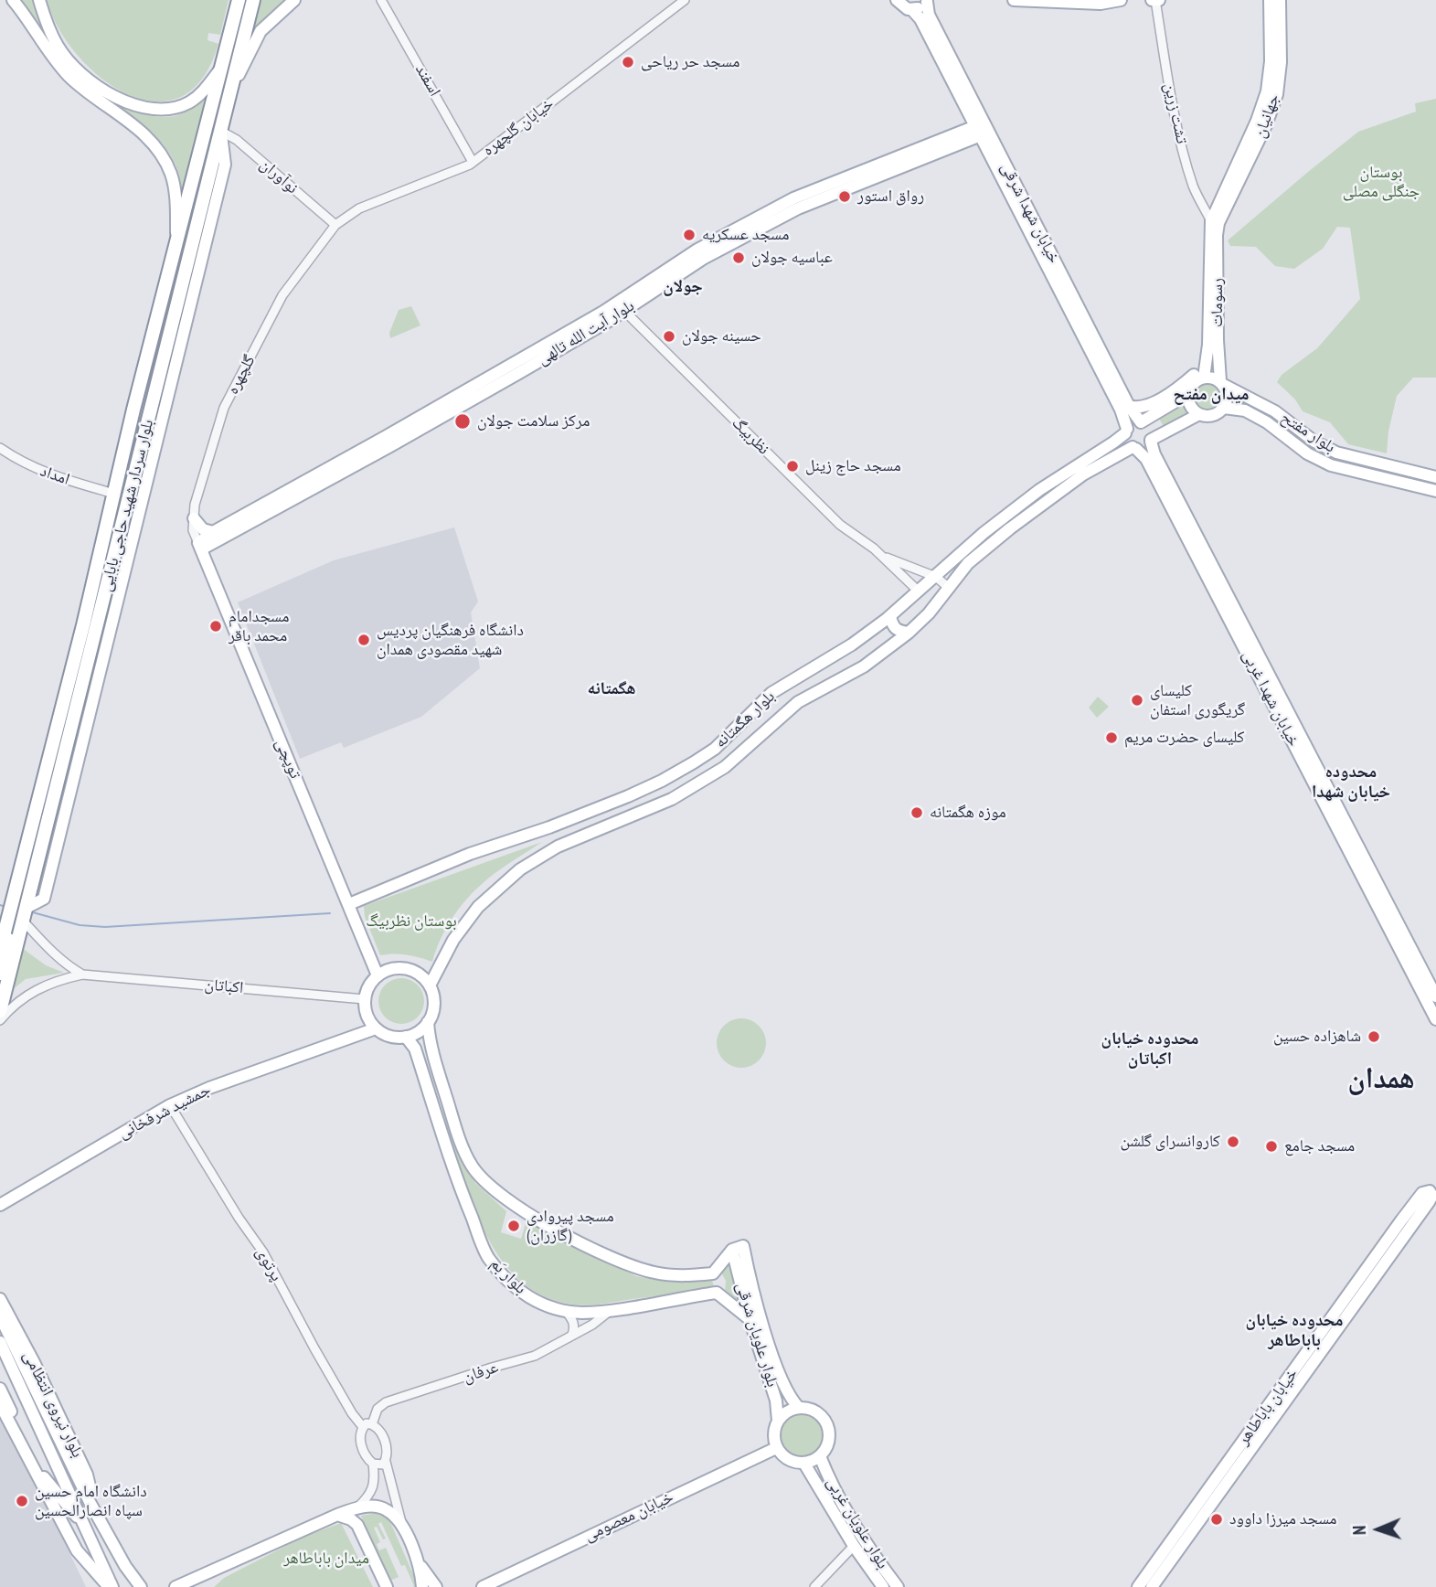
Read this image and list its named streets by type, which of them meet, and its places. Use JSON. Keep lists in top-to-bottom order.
{
  "streets": {
    "highway": ["بلوار سردار شهید حاجی بابایی"],
    "main road": [
      "جهانیان",
      "خیابان شهدا شرقی",
      "رسومات",
      "بلوار آیت الله تالهی",
      "بلوار مفتح",
      "خیابان شهدا غربی",
      "بلوار هگمتانه",
      "توپچی",
      "جمشید شرفخانی",
      "بلوار بَم",
      "بلوار علویان شرقی",
      "بلوار نیروی انتظامی",
      "خیابان باباطاهر",
      "خیابان معصومی",
      "بلوار علویان غربی"
    ],
    "street": [
      "اسفند",
      "تشت زرین",
      "خیابان گلچهره",
      "نوآوران",
      "گلچهره",
      "نظربیگ",
      "امداد",
      "اکباتان",
      "پرتوی",
      "عرفان"
    ]
  },
  "crossings": [
    ["اسفند", "خیابان گلچهره"],
    ["تشت زرین", "جهانیان"],
    ["تشت زرین", "رسومات"],
    ["جهانیان", "رسومات"],
    ["خیابان گلچهره", "نوآوران"],
    ["خیابان گلچهره", "گلچهره"],
    ["نوآوران", "گلچهره"],
    ["نوآوران", "بلوار سردار شهید حاجی بابایی"],
    ["خیابان شهدا شرقی", "بلوار آیت الله تالهی"],
    ["خیابان شهدا شرقی", "خیابان شهدا غربی"],
    ["خیابان شهدا شرقی", "بلوار هگمتانه"],
    ["رسومات", "بلوار مفتح"],
    ["بلوار آیت الله تالهی", "گلچهره"],
    ["بلوار آیت الله تالهی", "نظربیگ"],
    ["بلوار آیت الله تالهی", "توپچی"],
    ["گلچهره", "توپچی"],
    ["نظربیگ", "بلوار هگمتانه"],
    ["امداد", "بلوار سردار شهید حاجی بابایی"],
    ["خیابان شهدا غربی", "بلوار هگمتانه"],
    ["بلوار هگمتانه", "توپچی"],
    ["بلوار هگمتانه", "اکباتان"],
    ["بلوار هگمتانه", "جمشید شرفخانی"],
    ["بلوار هگمتانه", "بلوار بَم"],
    ["توپچی", "اکباتان"],
    ["توپچی", "جمشید شرفخانی"],
    ["توپچی", "بلوار بَم"],
    ["اکباتان", "جمشید شرفخانی"],
    ["اکباتان", "بلوار بَم"],
    ["جمشید شرفخانی", "پرتوی"],
    ["جمشید شرفخانی", "بلوار بَم"],
    ["پرتوی", "عرفان"],
    ["بلوار بَم", "عرفان"],
    ["بلوار علویان شرقی", "خیابان معصومی"],
    ["بلوار علویان شرقی", "بلوار علویان غربی"],
    ["خیابان معصومی", "بلوار علویان غربی"]
  ],
  "districts": [
    "جولان",
    "میدان مفتح",
    "هگمتانه",
    "محدوده خیابان شهدا",
    "محدوده خیابان اکباتان",
    "همدان",
    "محدوده خیابان باباطاهر"
  ],
  "parks": ["بوستان جنگلی مصلی", "بوستان نظربیگ", "میدان باباطاهر"],
  "places": [
    "مسجد حر ریاحی",
    "رواق استور",
    "مسجد عسکریه",
    "عباسیه جولان",
    "حسینه جولان",
    "مرکز سلامت جولان",
    "مسجد حاج زینل",
    "مسجدامام محمد باقر",
    "دانشگاه فرهنگیان پردیس شهید مقصودی همدان",
    "کلیسای گریگوری استفان",
    "کلیسای حضرت مریم",
    "موزه هگمتانه",
    "شاهزاده حسین",
    "کاروانسرای گلشن",
    "مسجد جامع",
    "مسجد پیروادی (گازران)",
    "دانشگاه امام حسین سپاه انصارالحسین",
    "مسجد میرزا داوود"
  ],
  "north": "left"
}
